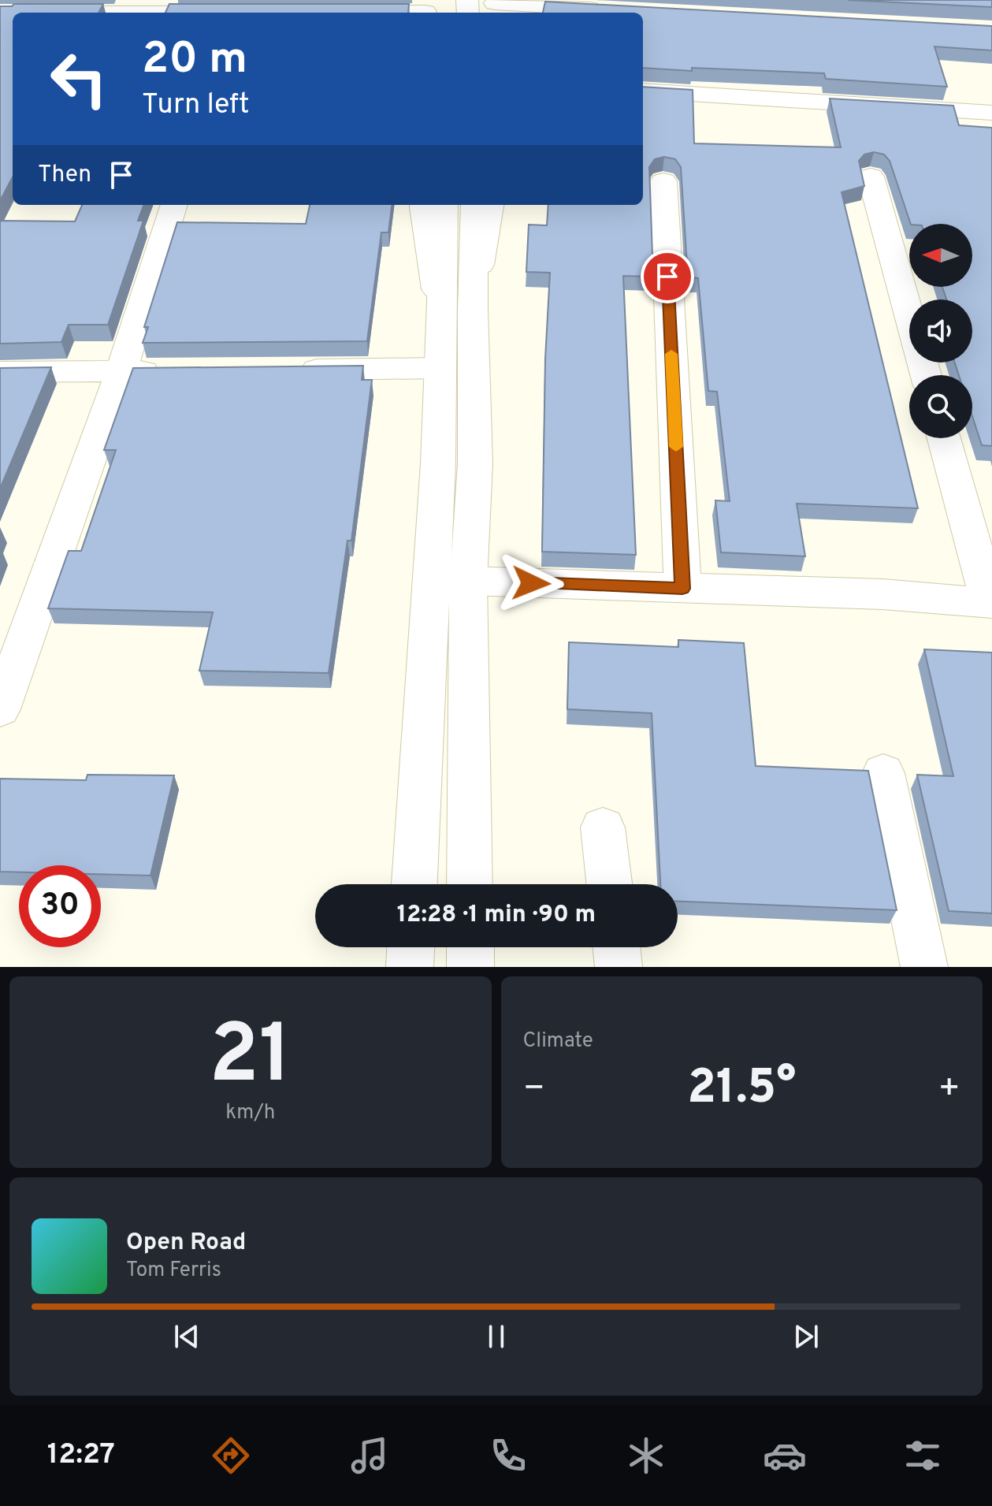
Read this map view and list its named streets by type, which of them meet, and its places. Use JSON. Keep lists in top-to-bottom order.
{
  "north": "left",
  "page": {
    "turn": ["20 m", "Turn left"],
    "then": "Then",
    "limit": "30",
    "trip": "12:28 · 1 min · 90 m",
    "tile": [
      ["21", "km/h"],
      "Climate"
    ],
    "heat": ["−", "21.5°", "+"],
    "song": ["Open Road", "Tom Ferris"],
    "tabs": "12:27"
  }
}
